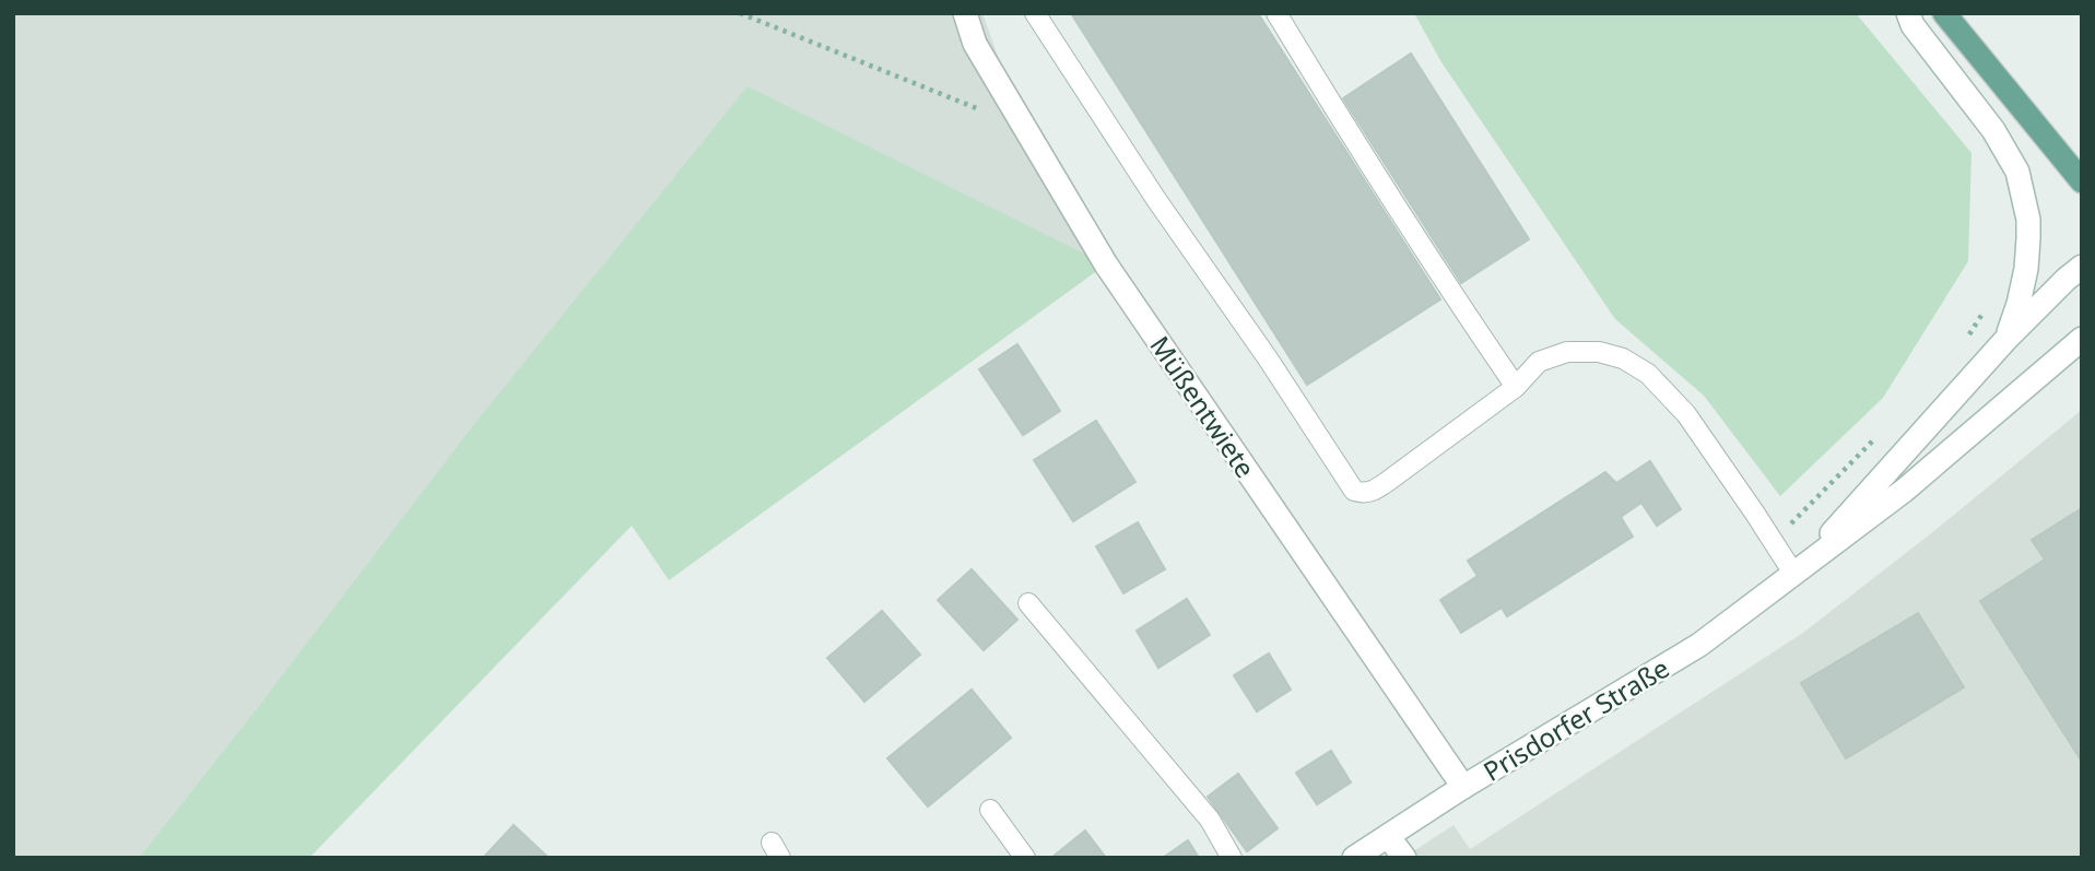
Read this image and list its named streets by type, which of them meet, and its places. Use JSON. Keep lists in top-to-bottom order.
{
  "streets": {
    "main road": ["Müßentwiete", "Prisdorfer Straße"]
  },
  "crossings": [
    ["Müßentwiete", "Prisdorfer Straße"]
  ]
}
